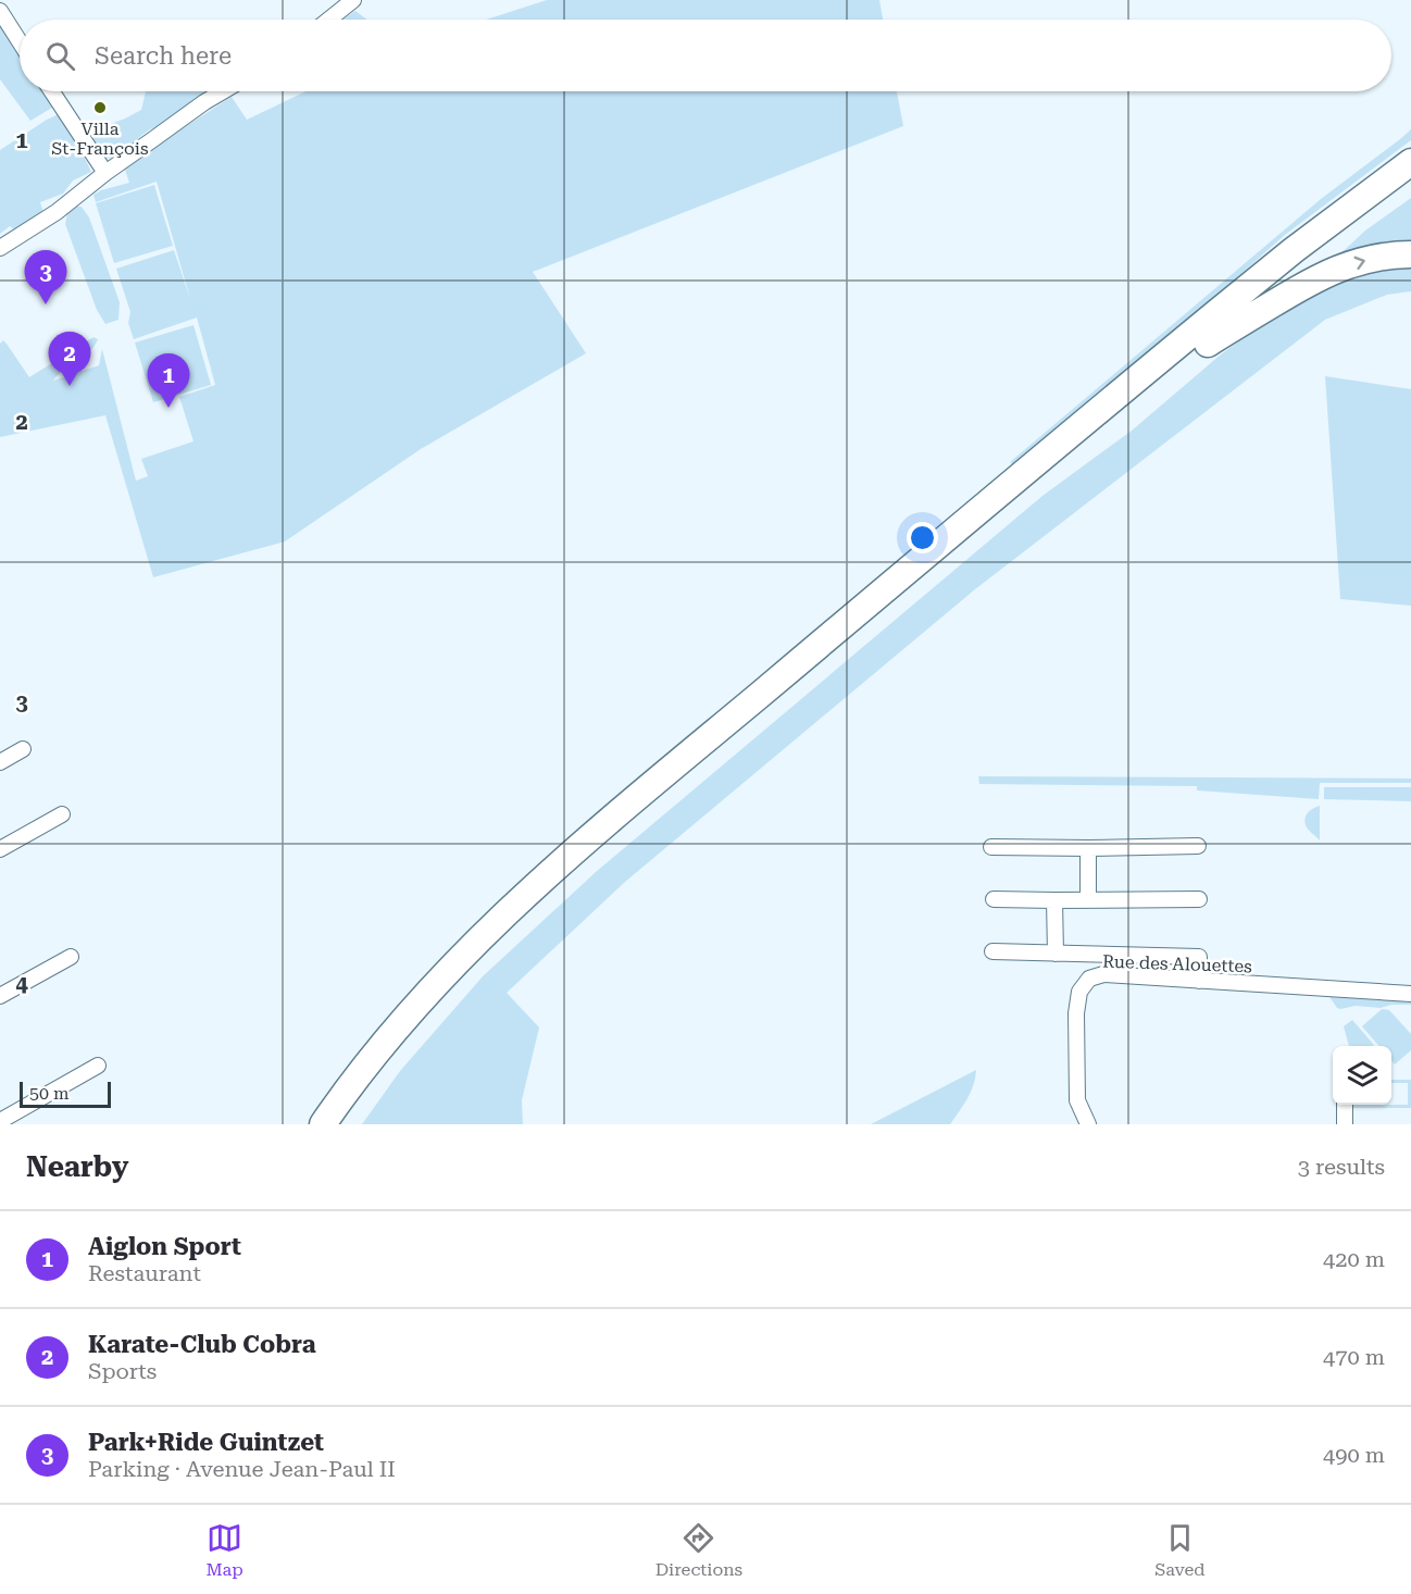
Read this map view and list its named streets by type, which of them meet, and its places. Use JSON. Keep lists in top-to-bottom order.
{
  "streets": {
    "street": ["Rue des Alouettes"]
  },
  "places": ["Villa St-François"],
  "scale_bar": "50 m",
  "page": {
    "search": "Search here",
    "pins": ["3", "2", "1"],
    "scale": "50 m",
    "heading": ["Nearby", "3 results"],
    "list": [
      {
        "mark": "1",
        "name": "Aiglon Sport",
        "note": "Restaurant",
        "value": "420 m"
      },
      {
        "mark": "2",
        "name": "Karate-Club Cobra",
        "note": "Sports",
        "value": "470 m"
      },
      {
        "mark": "3",
        "name": "Park+Ride Guintzet",
        "note": "Parking · Avenue Jean-Paul II",
        "value": "490 m"
      }
    ],
    "nav": ["Map", "Directions", "Saved"]
  },
  "grid": {
    "rows": [
      "1",
      "2",
      "3",
      "4"
    ]
  }
}
